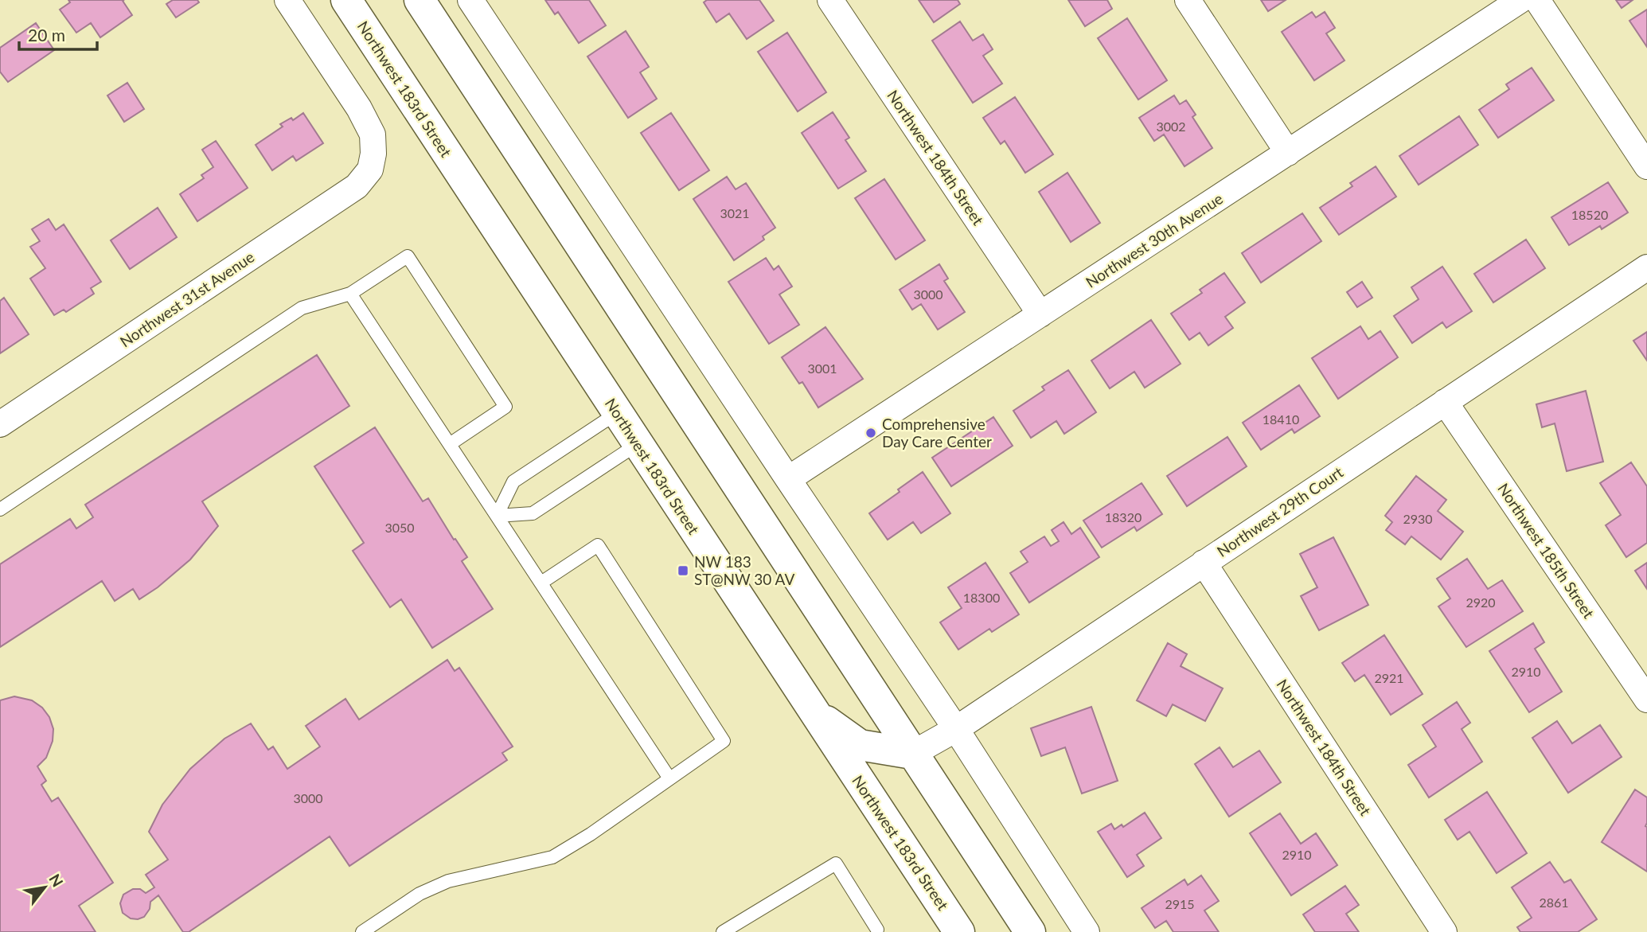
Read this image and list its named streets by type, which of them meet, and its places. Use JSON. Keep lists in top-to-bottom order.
{
  "streets": {
    "main road": ["Northwest 183rd Street"],
    "street": [
      "Northwest 184th Street",
      "Northwest 30th Avenue",
      "Northwest 31st Avenue",
      "Northwest 29th Court",
      "Northwest 185th Street"
    ]
  },
  "crossings": [
    ["Northwest 184th Street", "Northwest 30th Avenue"],
    ["Northwest 184th Street", "Northwest 29th Court"],
    ["Northwest 29th Court", "Northwest 185th Street"]
  ],
  "places": {
    "other": ["Comprehensive Day Care Center"],
    "transit": ["NW 183 ST@NW 30 AV"]
  },
  "house_numbers": [
    "3002",
    "3021",
    "18520",
    "3000",
    "3001",
    "18410",
    "18320",
    "2930",
    "3050",
    "18300",
    "2920",
    "2910",
    "2921",
    "3000",
    "2910",
    "2861",
    "2915"
  ],
  "scale_bar": "20 m",
  "north": "top right"
}
